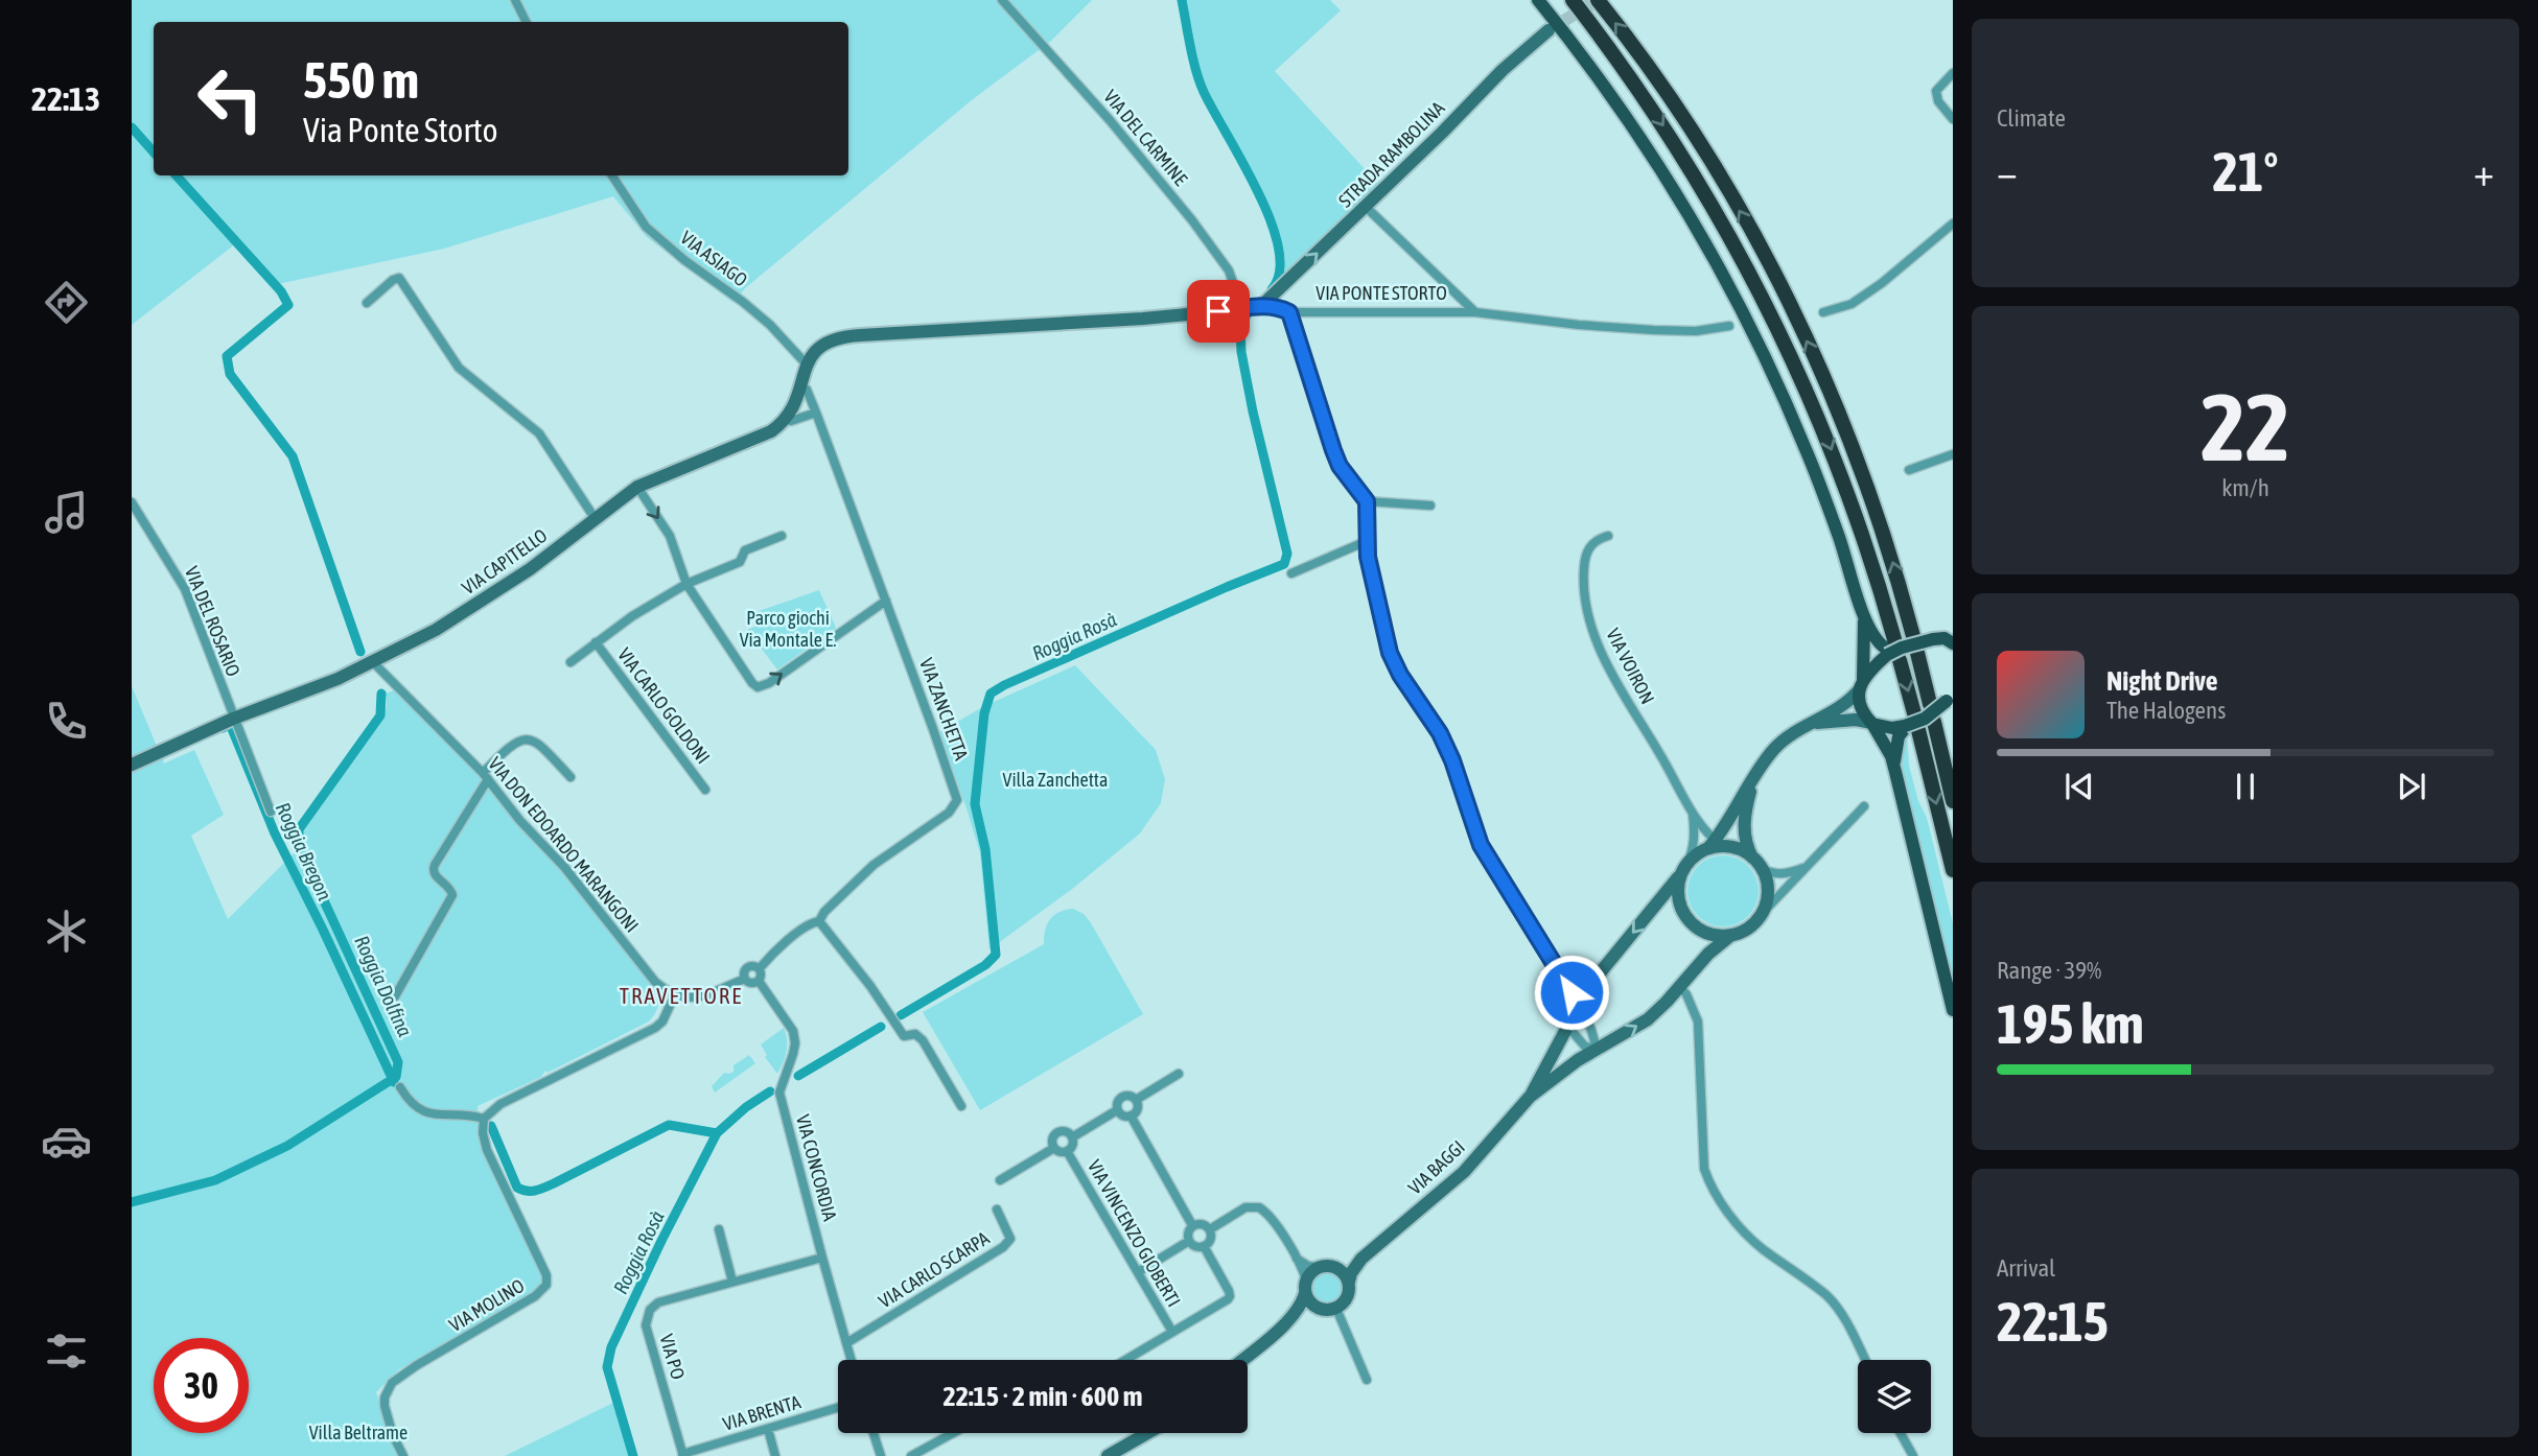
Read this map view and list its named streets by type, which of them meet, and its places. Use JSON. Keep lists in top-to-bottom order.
{
  "streets": {
    "main road": [
      "STRADA RAMBOLINA",
      "VIA PONTE STORTO",
      "VIA CAPITELLO",
      "VIA BAGGI"
    ],
    "street": [
      "VIA DEL CARMINE",
      "VIA ASIAGO",
      "VIA DEL ROSARIO",
      "VIA VOIRON",
      "VIA CARLO GOLDONI",
      "VIA ZANCHETTA",
      "VIA DON EDOARDO MARANGONI",
      "VIA CONCORDIA",
      "VIA VINCENZO GIOBERTI",
      "VIA CARLO SCARPA",
      "VIA MOLINO",
      "VIA PO",
      "VIA BRENTA"
    ]
  },
  "crossings": [
    ["VIA DEL CARMINE", "VIA PONTE STORTO"],
    ["STRADA RAMBOLINA", "VIA PONTE STORTO"],
    ["VIA ASIAGO", "VIA PONTE STORTO"],
    ["VIA CAPITELLO", "VIA DEL ROSARIO"],
    ["VIA CAPITELLO", "VIA ZANCHETTA"],
    ["VIA CAPITELLO", "VIA DON EDOARDO MARANGONI"],
    ["VIA VOIRON", "VIA BAGGI"],
    ["VIA ZANCHETTA", "VIA CONCORDIA"],
    ["VIA CONCORDIA", "VIA CARLO SCARPA"],
    ["VIA CONCORDIA", "VIA PO"],
    ["VIA PO", "VIA BRENTA"]
  ],
  "one_way": ["STRADA RAMBOLINA"],
  "districts": ["TRAVETTORE"],
  "water": ["Roggia Rosà", "Roggia Bregon", "Roggia Dolfina"],
  "parks": ["Parco giochi Via Montale E.", "Villa Zanchetta", "Villa Beltrame"],
  "page": {
    "tabs": "22:13",
    "tile": [
      "Climate",
      ["22", "km/h"],
      ["Range · 39%", "195 km"],
      ["Arrival", "22:15"]
    ],
    "turn": ["550 m", "Via Ponte Storto"],
    "heat": ["−", "21°", "+"],
    "song": ["Night Drive", "The Halogens"],
    "limit": "30",
    "trip": "22:15 · 2 min · 600 m"
  }
}
